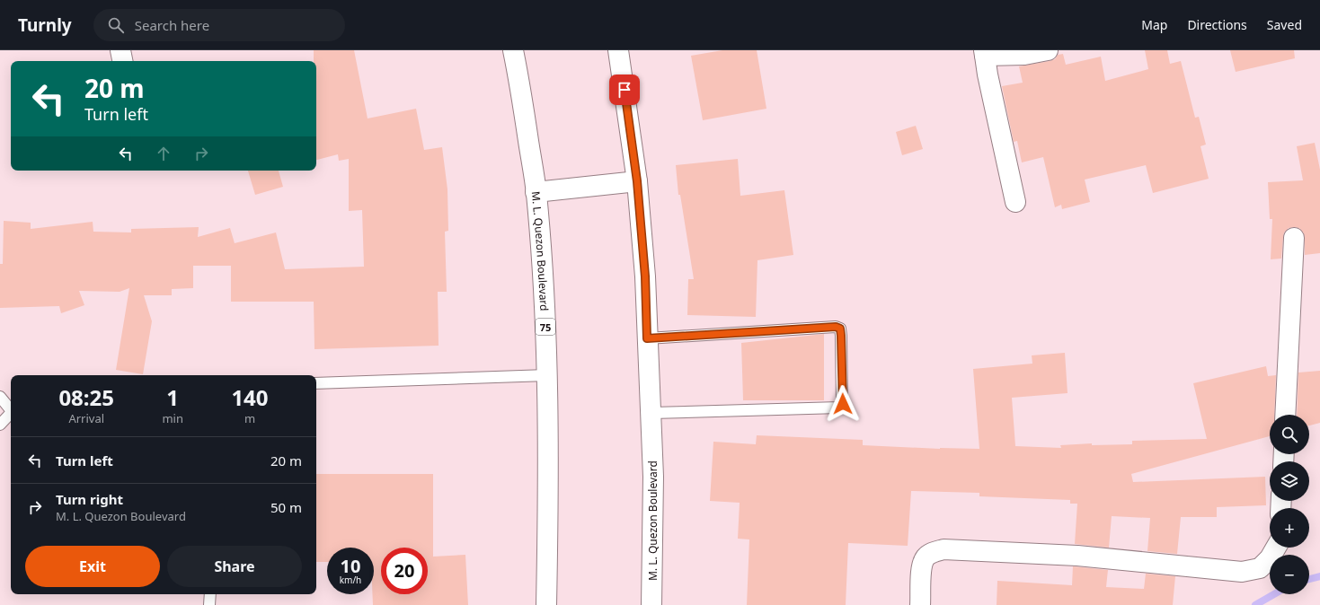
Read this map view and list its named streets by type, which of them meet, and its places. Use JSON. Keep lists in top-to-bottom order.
{
  "streets": {
    "main road": ["M. L. Quezon Boulevard", "75"]
  },
  "page": {
    "header": "Turnly",
    "search": "Search here",
    "nav": ["Map", "Directions", "Saved"],
    "turn": ["20 m", "Turn left"],
    "eta": [
      "08:25",
      "Arrival",
      "1",
      "min",
      "140",
      "m"
    ],
    "map_buttons": ["+", "−"],
    "list": [
      {
        "name": "Turn left",
        "value": "20 m"
      },
      {
        "name": "Turn right",
        "note": "M. L. Quezon Boulevard",
        "value": "50 m"
      }
    ],
    "buttons": ["Exit", "Share"],
    "speed": "10 km/h",
    "limit": "20"
  }
}
